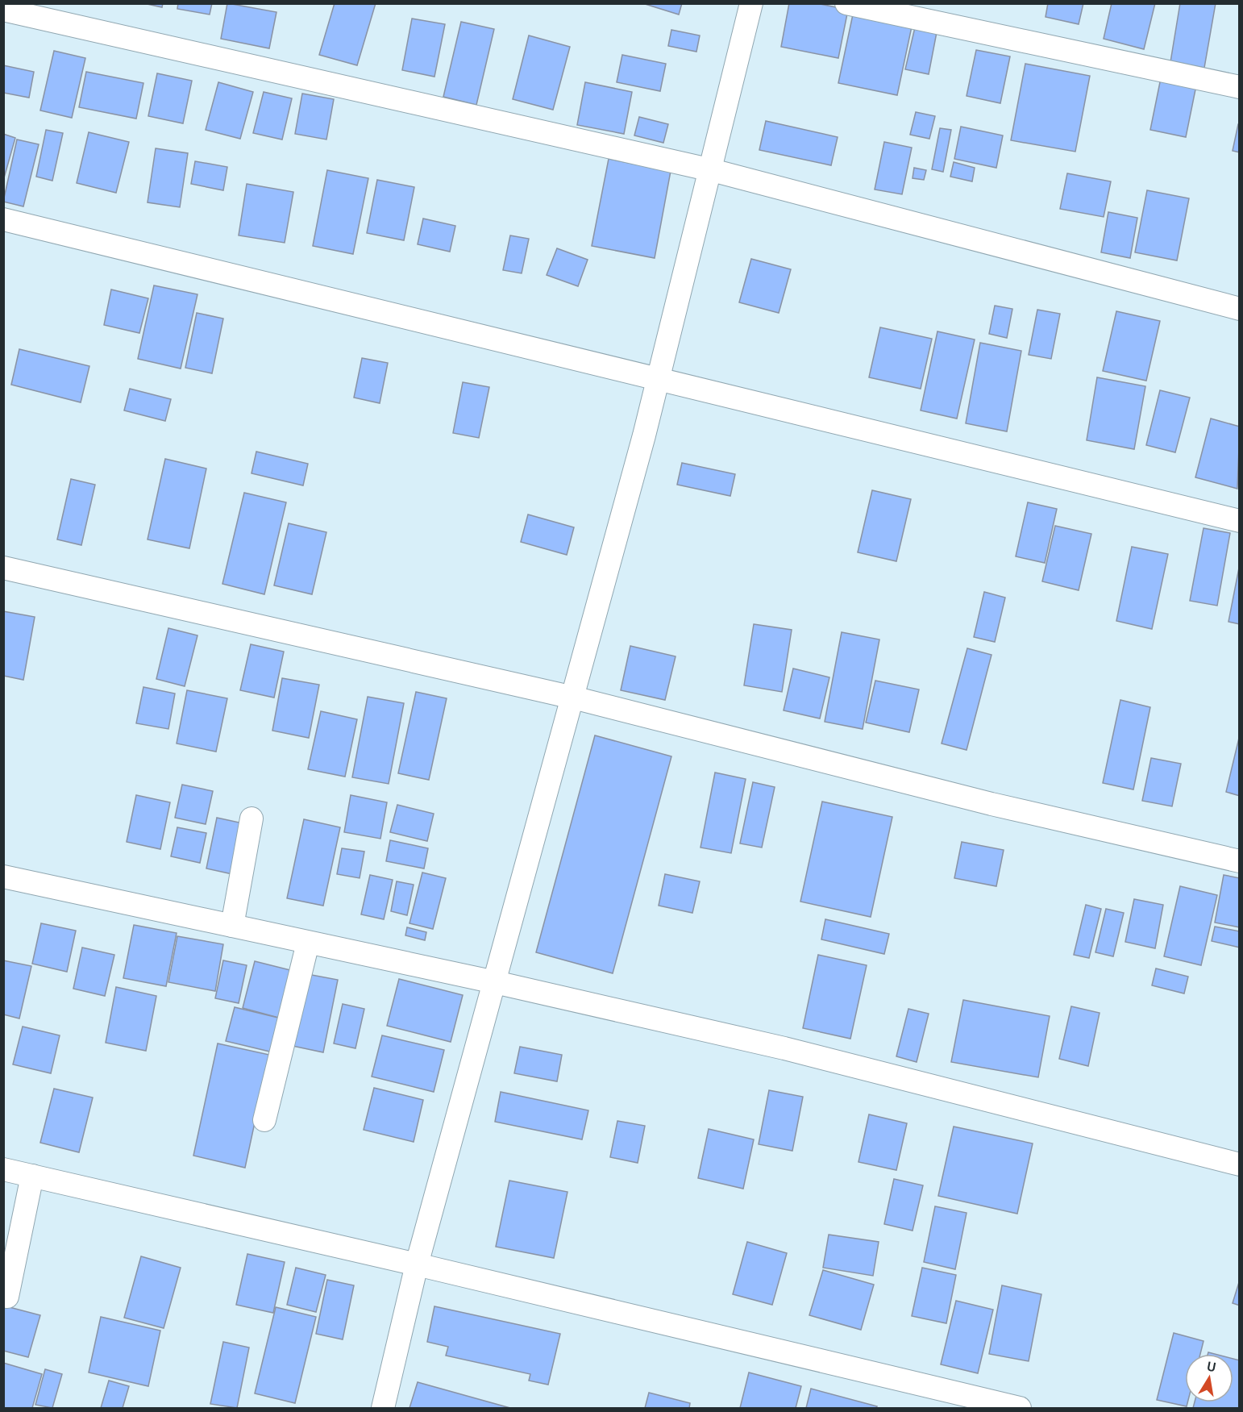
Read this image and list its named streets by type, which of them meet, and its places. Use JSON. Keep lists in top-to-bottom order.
{
  "north": "top"
}
